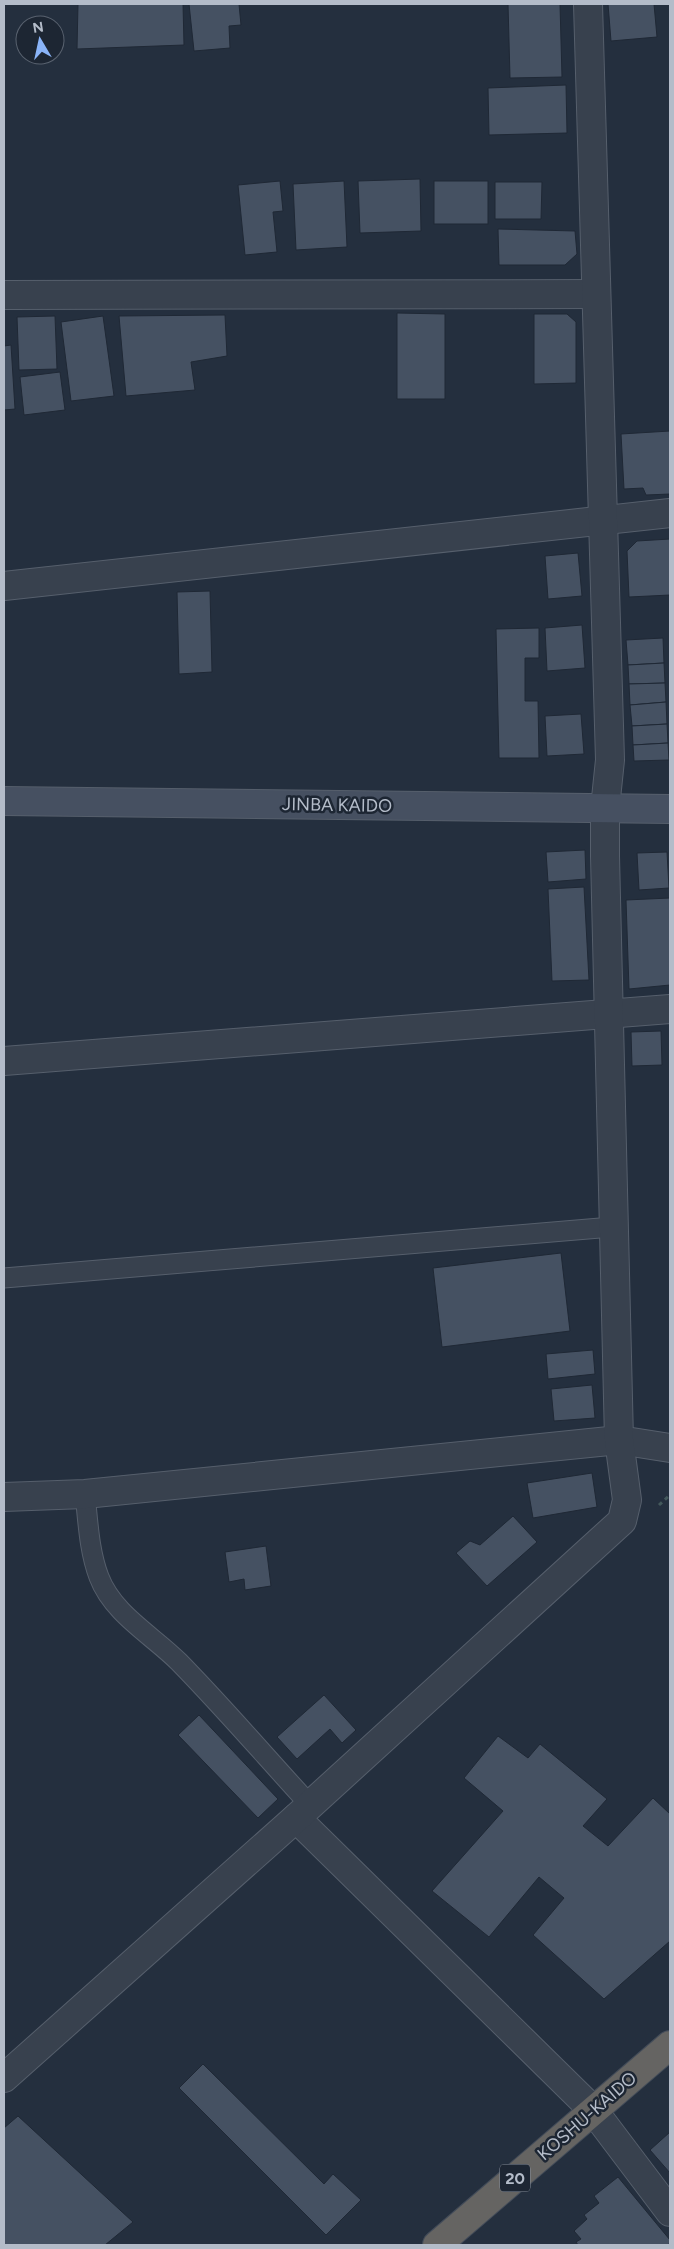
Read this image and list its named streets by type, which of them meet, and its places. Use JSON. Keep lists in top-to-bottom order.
{
  "streets": {
    "highway": ["KOSHU-KAIDO", "20"],
    "main road": ["JINBA KAIDO"]
  },
  "north": "top"
}
